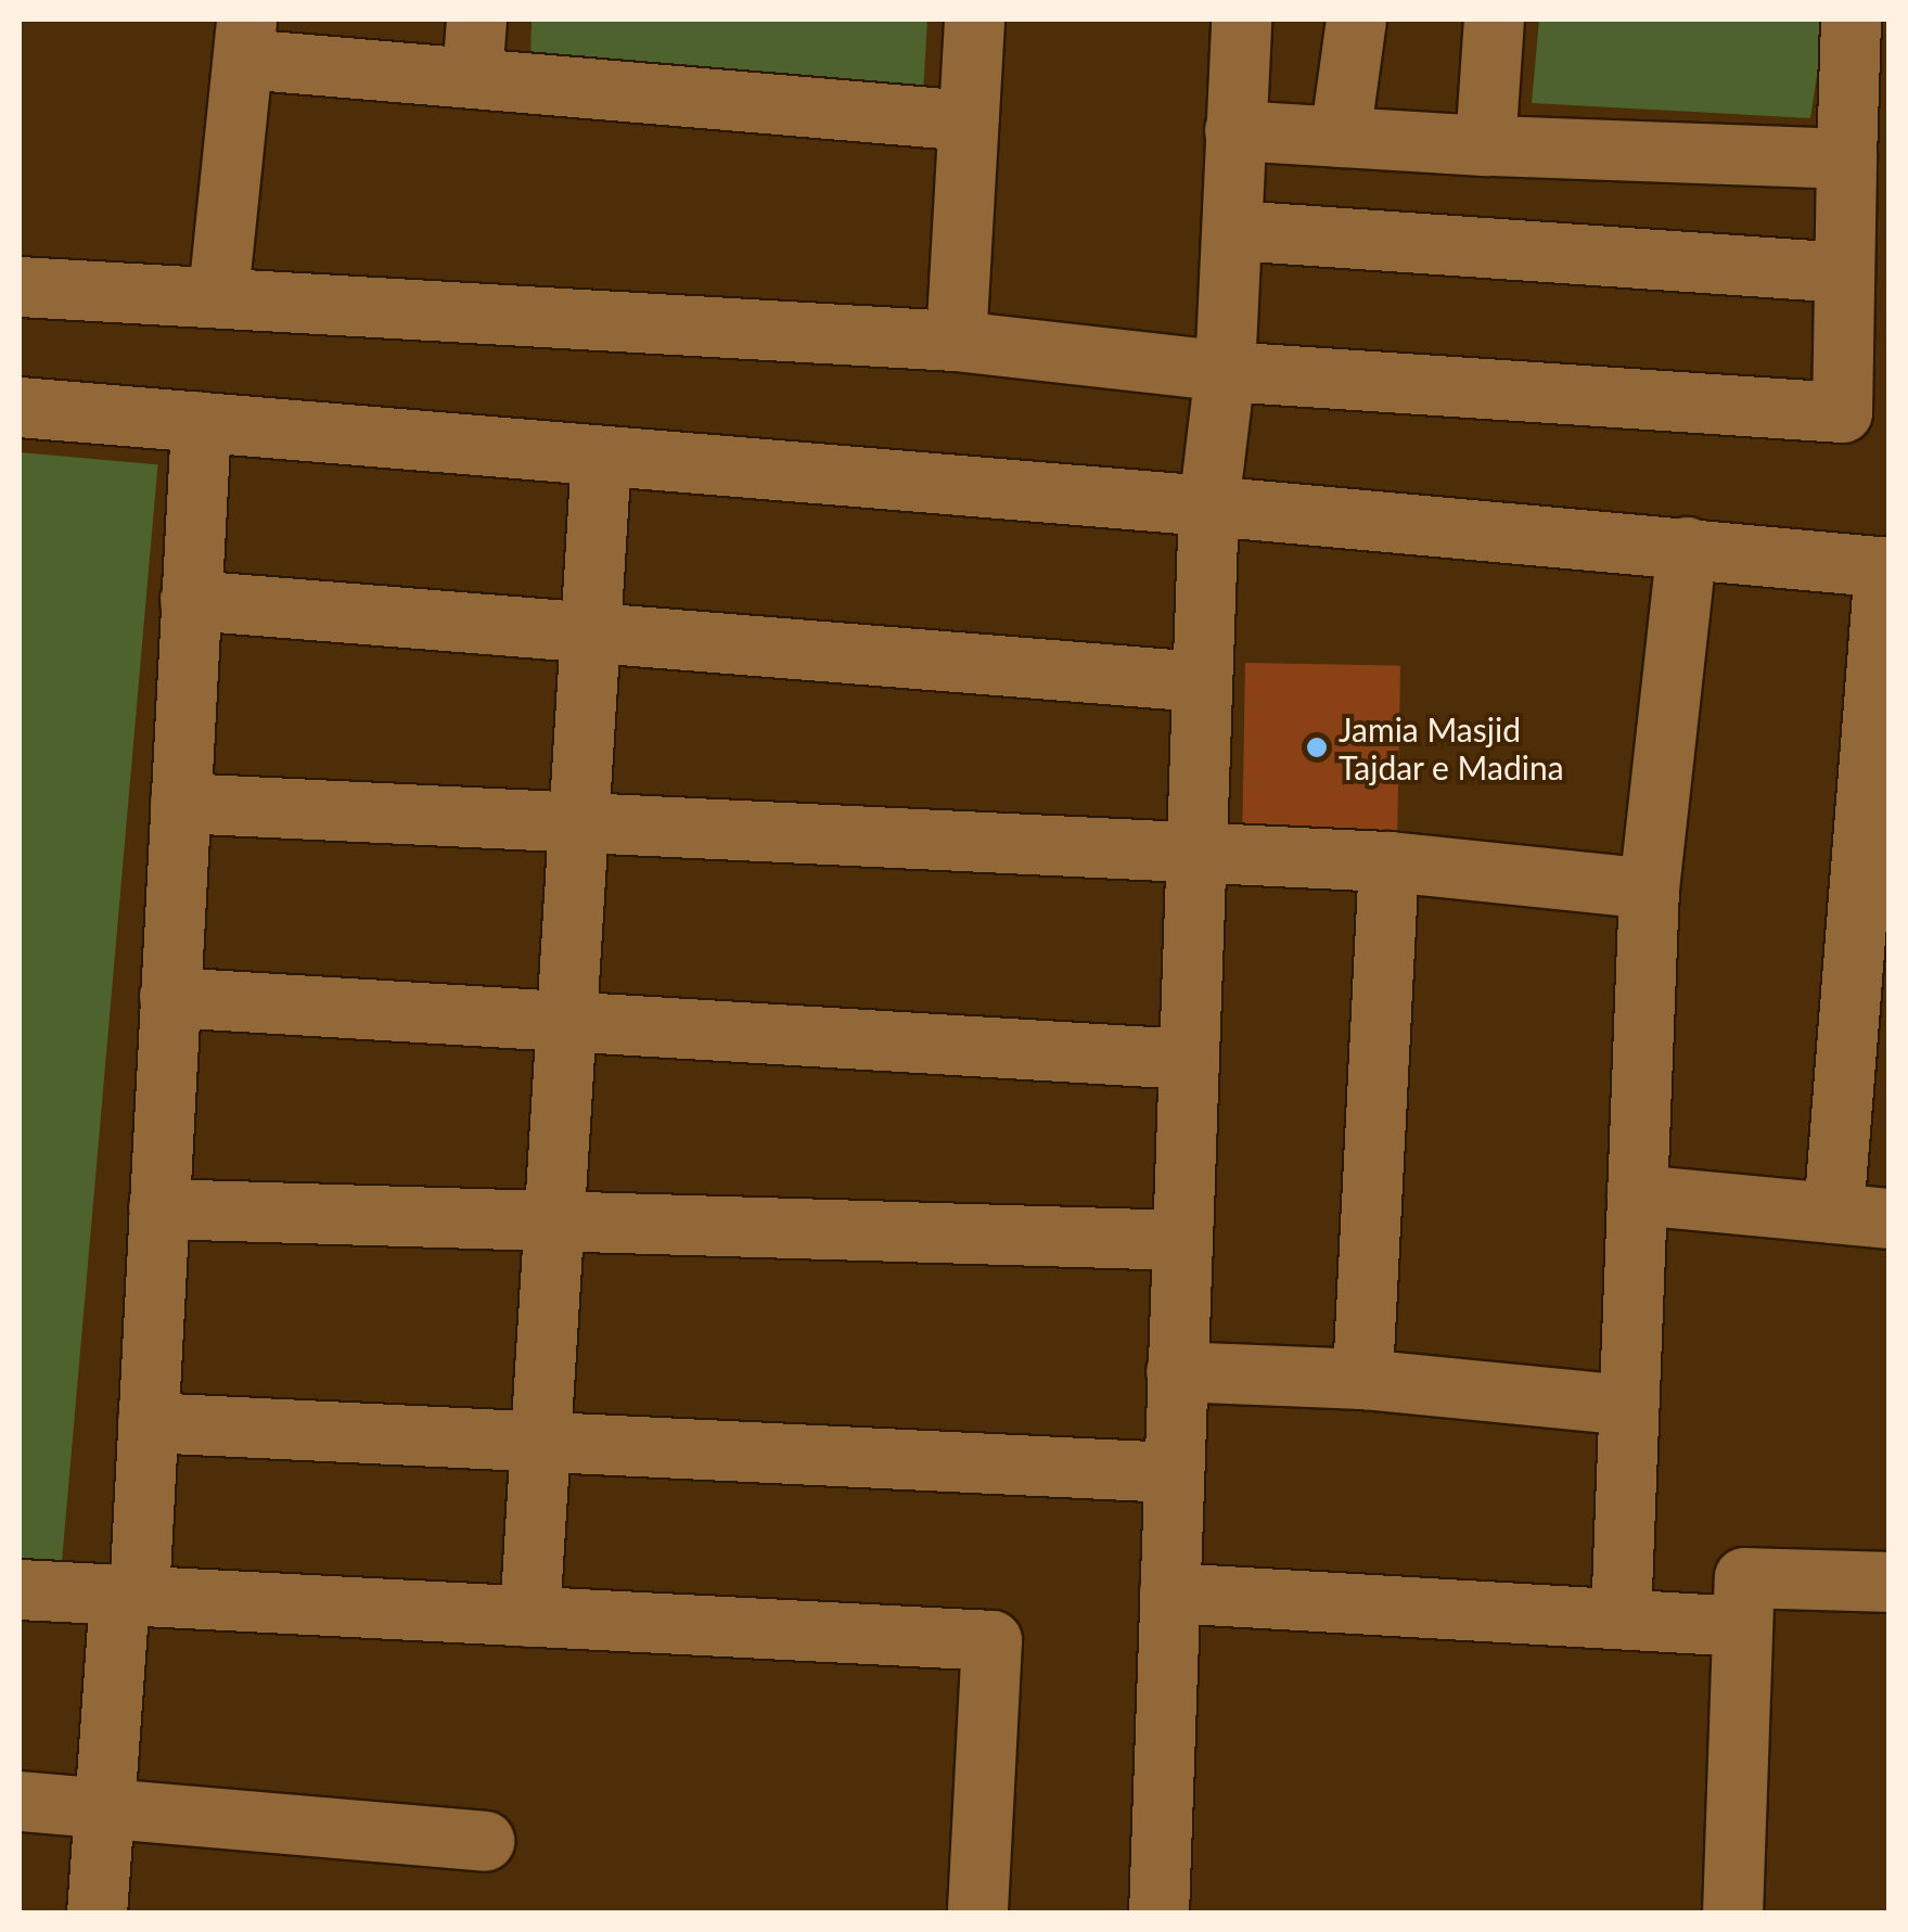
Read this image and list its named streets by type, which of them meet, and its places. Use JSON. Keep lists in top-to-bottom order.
{
  "places": ["Jamia Masjid Tajdar e Madina"]
}
